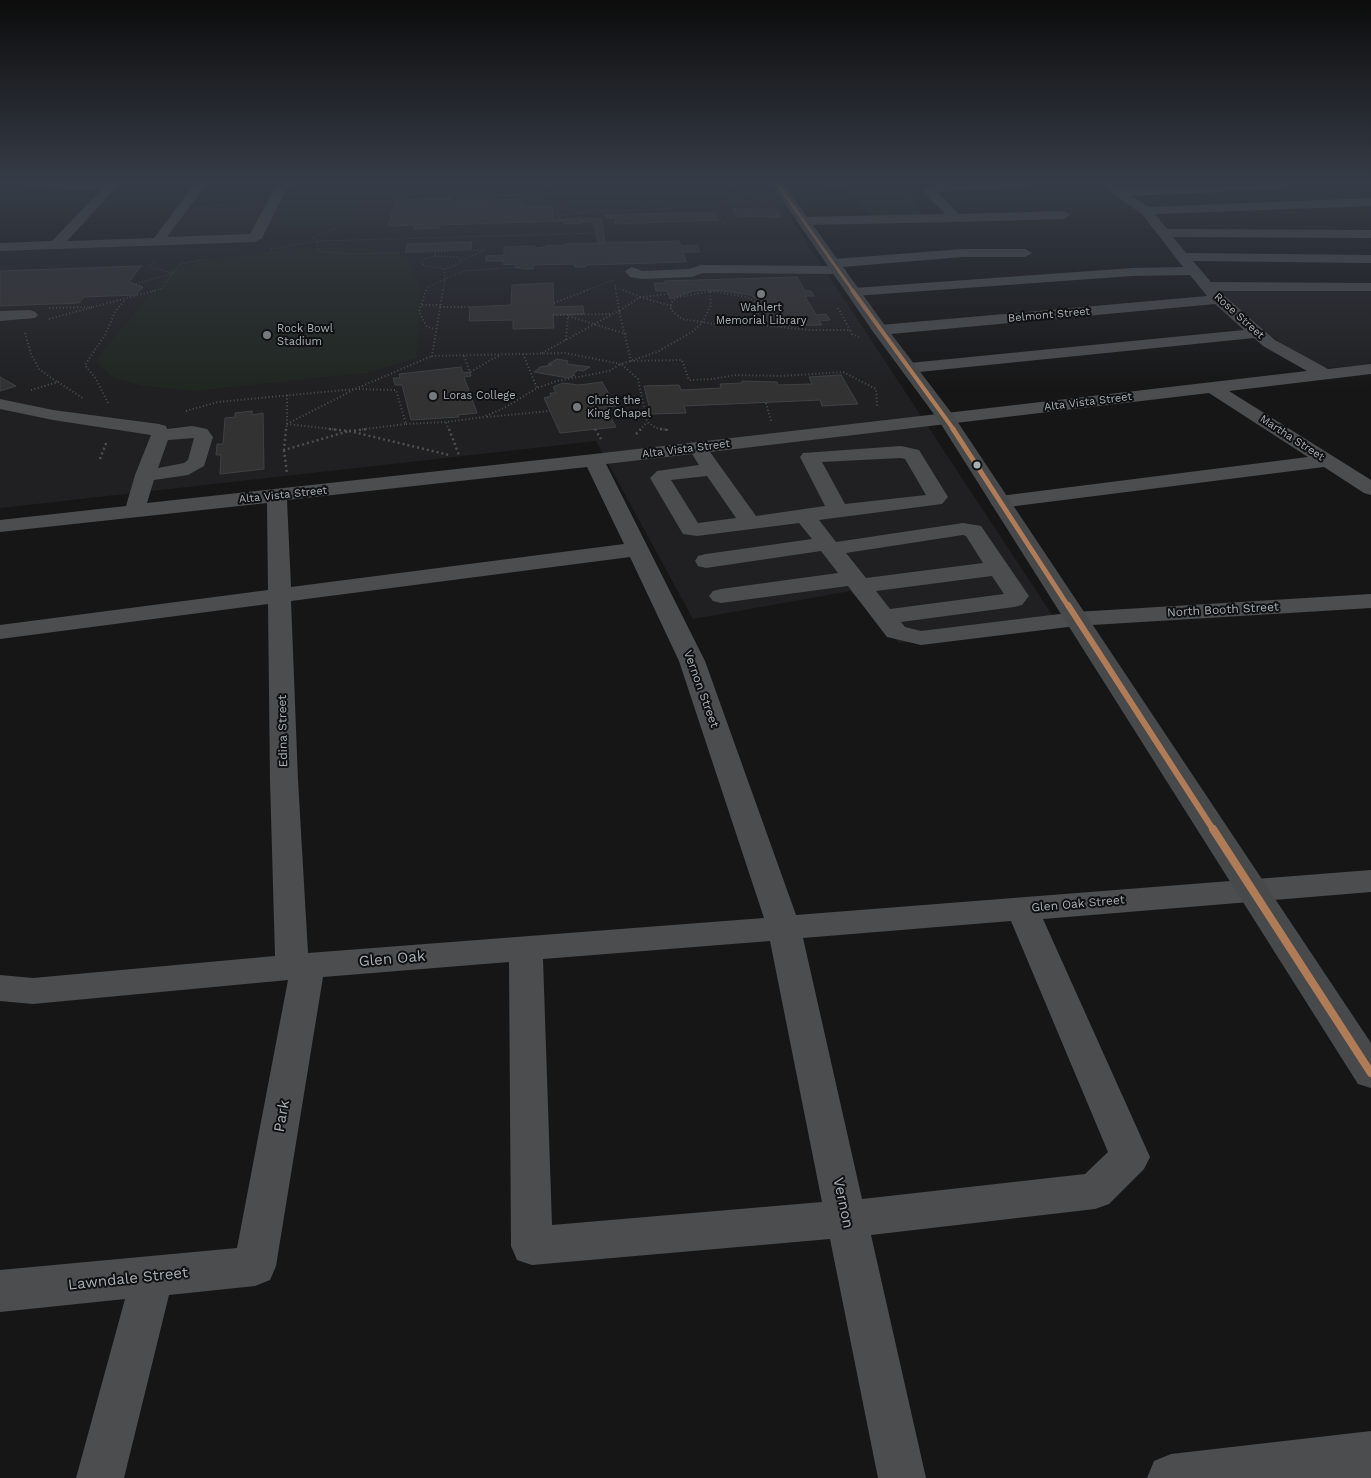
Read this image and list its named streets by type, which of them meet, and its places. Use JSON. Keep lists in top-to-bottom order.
{
  "streets": {
    "street": [
      "Belmont Street",
      "Rose Street",
      "Alta Vista Street",
      "Martha Street",
      "North Booth Street",
      "Vernon Street",
      "Edina Street",
      "Glen Oak Street",
      "Glen Oak",
      "Park",
      "Vernon",
      "Lawndale Street"
    ]
  },
  "crossings": [
    ["Belmont Street", "Rose Street"],
    ["Rose Street", "Alta Vista Street"],
    ["Alta Vista Street", "Martha Street"],
    ["Alta Vista Street", "Vernon Street"],
    ["Alta Vista Street", "Edina Street"],
    ["Vernon Street", "Glen Oak Street"],
    ["Vernon Street", "Glen Oak"],
    ["Vernon Street", "Vernon"],
    ["Edina Street", "Glen Oak"],
    ["Edina Street", "Park"],
    ["Glen Oak Street", "Glen Oak"],
    ["Glen Oak Street", "Vernon"],
    ["Glen Oak", "Park"],
    ["Glen Oak", "Vernon"],
    ["Park", "Lawndale Street"]
  ],
  "places": [
    "Wahlert Memorial Library",
    "Rock Bowl Stadium",
    "Loras College",
    "Christ the King Chapel"
  ]
}
